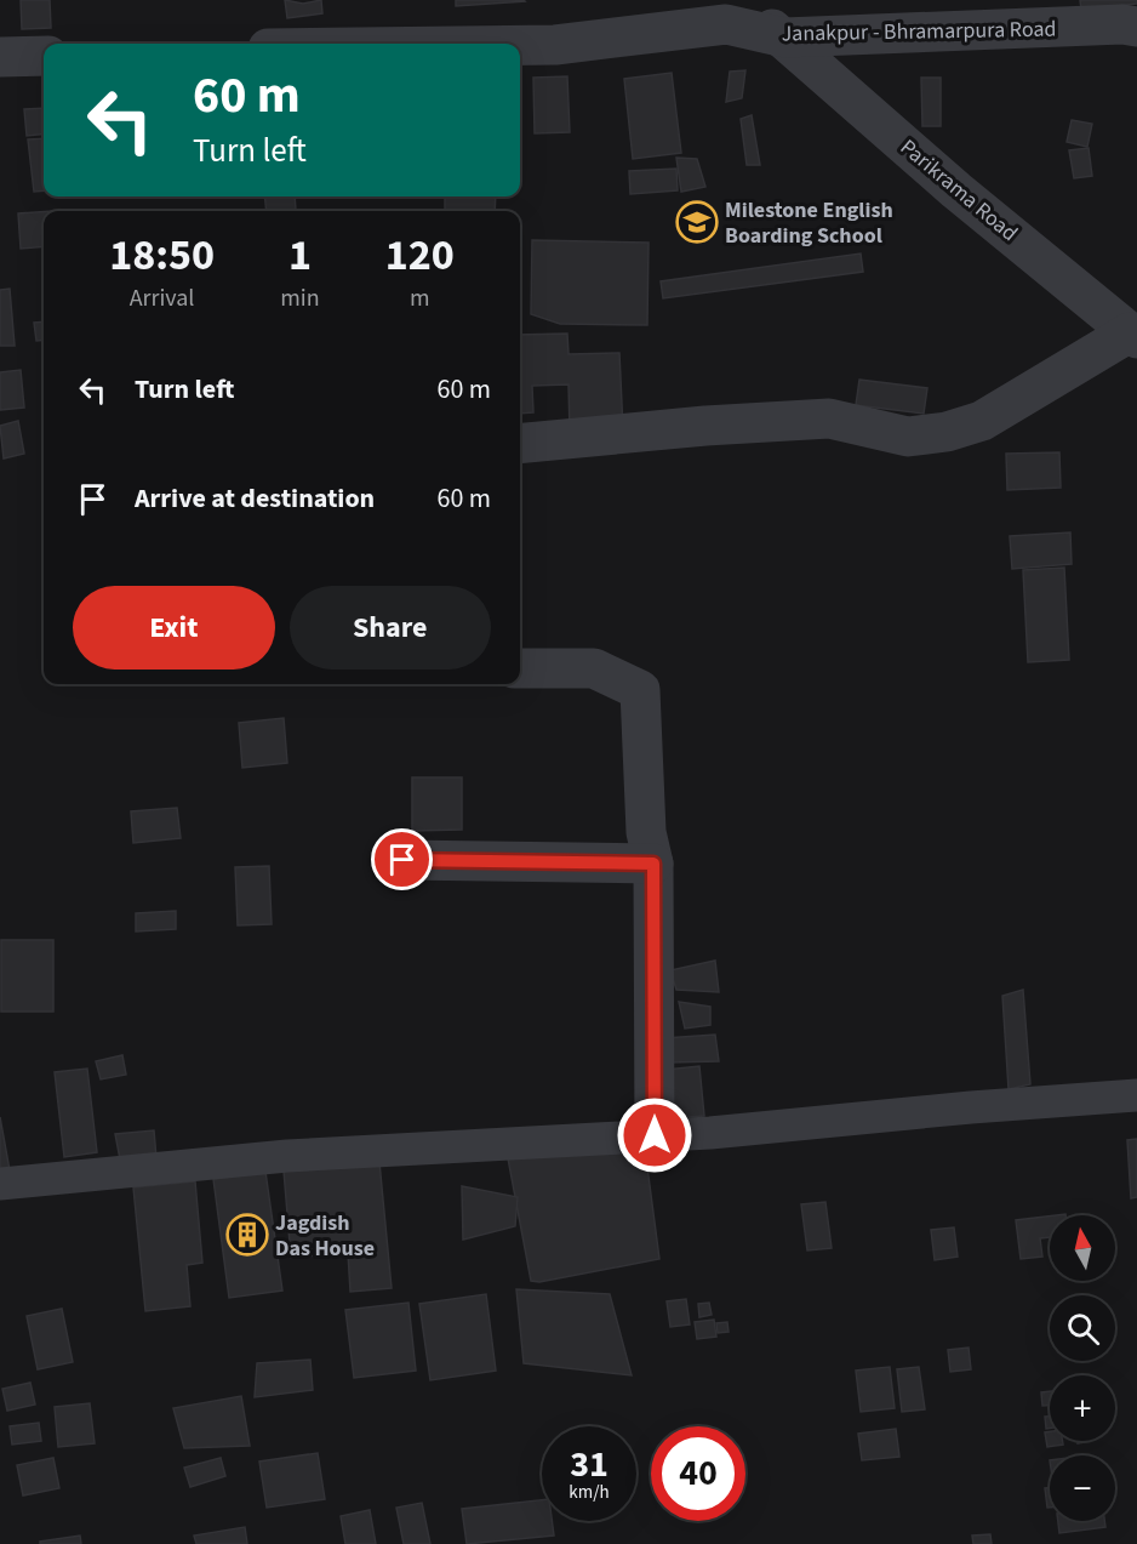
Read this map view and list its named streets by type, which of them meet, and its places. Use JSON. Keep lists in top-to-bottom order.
{
  "streets": {
    "street": ["Janakpur - Bhramarpura Road", "Parikrama Road"]
  },
  "crossings": [
    ["Janakpur - Bhramarpura Road", "Parikrama Road"]
  ],
  "places": {
    "school or university": ["Milestone English Boarding School"],
    "building": ["Jagdish Das House"]
  },
  "north": "top",
  "page": {
    "turn": ["60 m", "Turn left"],
    "eta": [
      "18:50",
      "Arrival",
      "1",
      "min",
      "120",
      "m"
    ],
    "list": [
      {
        "name": "Turn left",
        "value": "60 m"
      },
      {
        "name": "Arrive at destination",
        "value": "60 m"
      }
    ],
    "buttons": ["Exit", "Share"],
    "map_buttons": ["+", "−"],
    "speed": "31 km/h",
    "limit": "40"
  }
}
